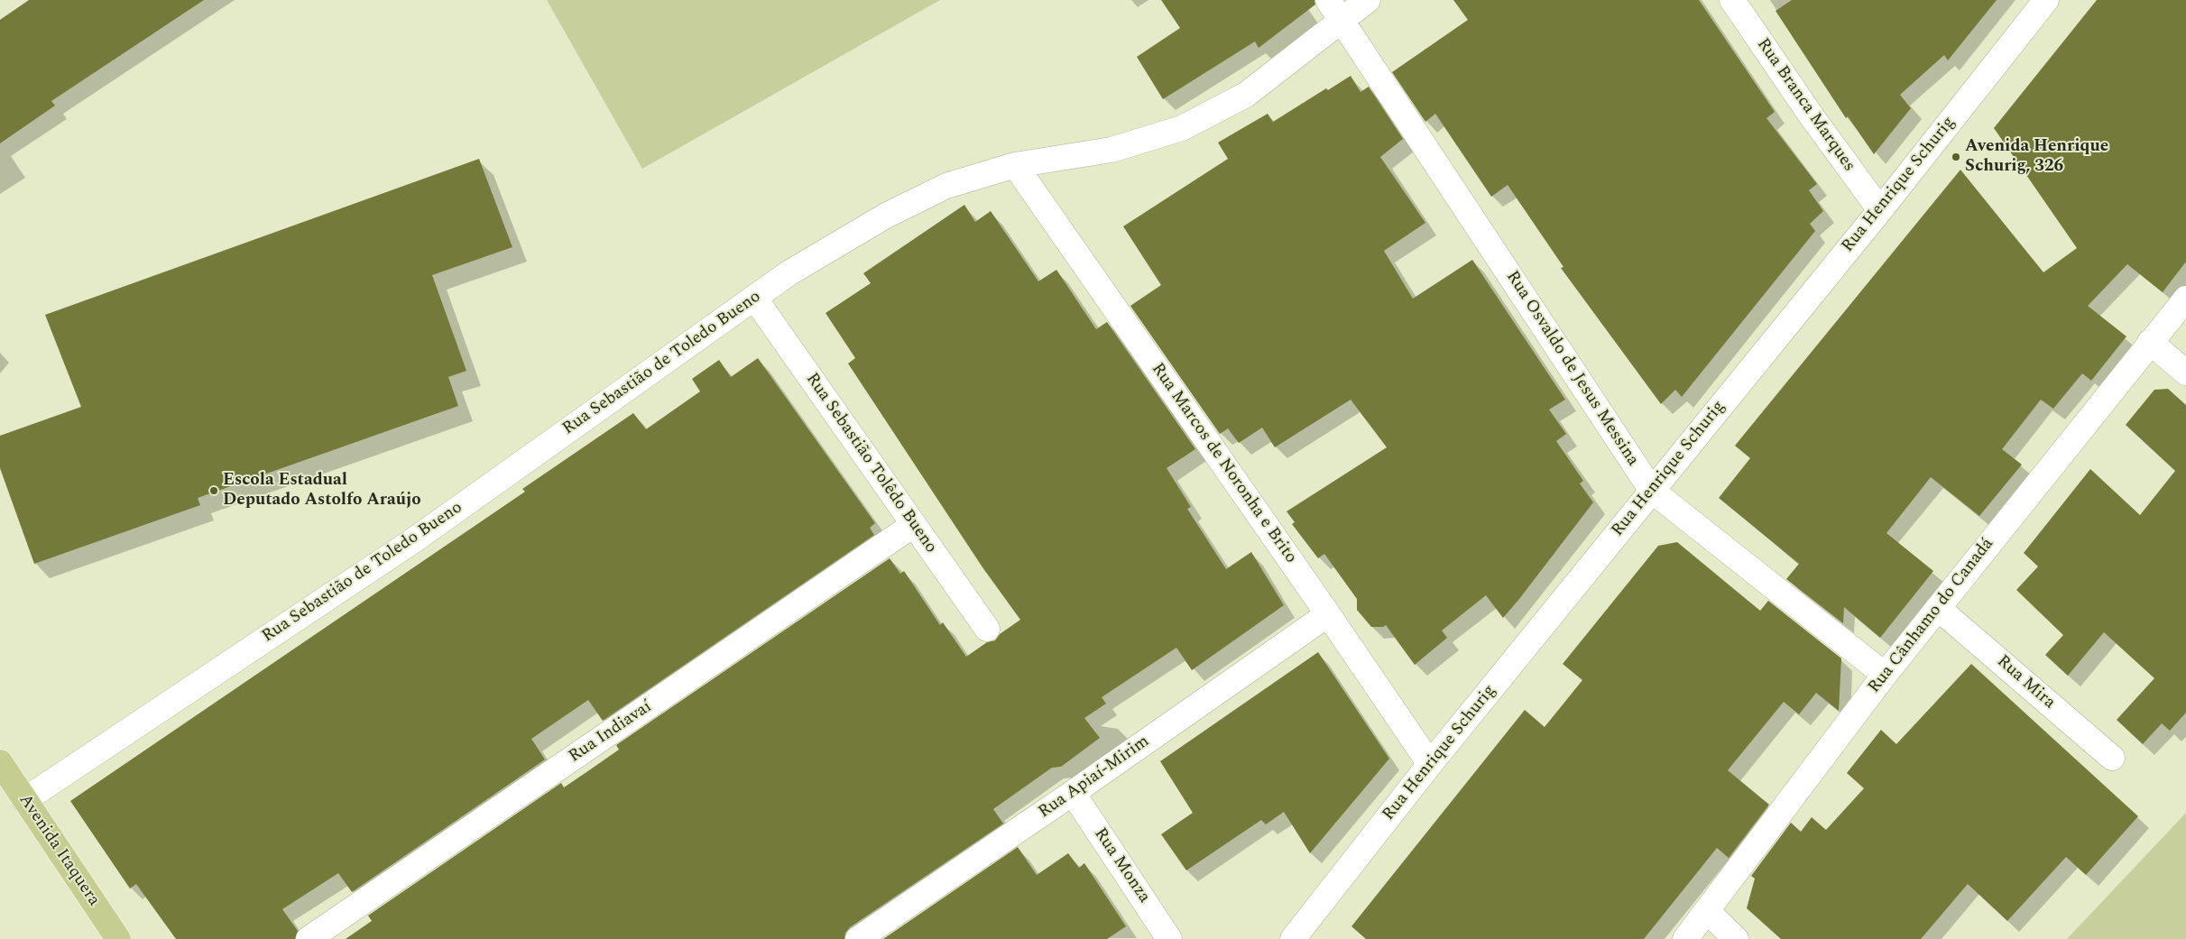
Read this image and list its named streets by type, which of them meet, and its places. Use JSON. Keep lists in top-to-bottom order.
{
  "streets": {
    "main road": ["Avenida Itaquera"],
    "street": [
      "Rua Branca Marques",
      "Rua Henrique Schurig",
      "Rua Sebastião de Toledo Bueno",
      "Rua Osvaldo de Jesus Messina",
      "Rua Sebastião Tolêdo Bueno",
      "Rua Marcos de Noronha e Brito",
      "Rua Cânhamo do Canadá",
      "Rua Mira",
      "Rua Indiavaí",
      "Rua Apiaí-Mirim",
      "Rua Monza"
    ]
  },
  "crossings": [
    ["Rua Branca Marques", "Rua Henrique Schurig"],
    ["Rua Henrique Schurig", "Rua Osvaldo de Jesus Messina"],
    ["Rua Henrique Schurig", "Rua Marcos de Noronha e Brito"],
    ["Rua Sebastião de Toledo Bueno", "Rua Osvaldo de Jesus Messina"],
    ["Rua Sebastião de Toledo Bueno", "Rua Sebastião Tolêdo Bueno"],
    ["Rua Sebastião de Toledo Bueno", "Rua Marcos de Noronha e Brito"],
    ["Rua Sebastião de Toledo Bueno", "Avenida Itaquera"],
    ["Rua Osvaldo de Jesus Messina", "Rua Cânhamo do Canadá"],
    ["Rua Sebastião Tolêdo Bueno", "Rua Indiavaí"],
    ["Rua Marcos de Noronha e Brito", "Rua Apiaí-Mirim"],
    ["Rua Cânhamo do Canadá", "Rua Mira"],
    ["Rua Apiaí-Mirim", "Rua Monza"]
  ],
  "places": ["Avenida Henrique Schurig, 326", "Escola Estadual Deputado Astolfo Araújo"]
}
